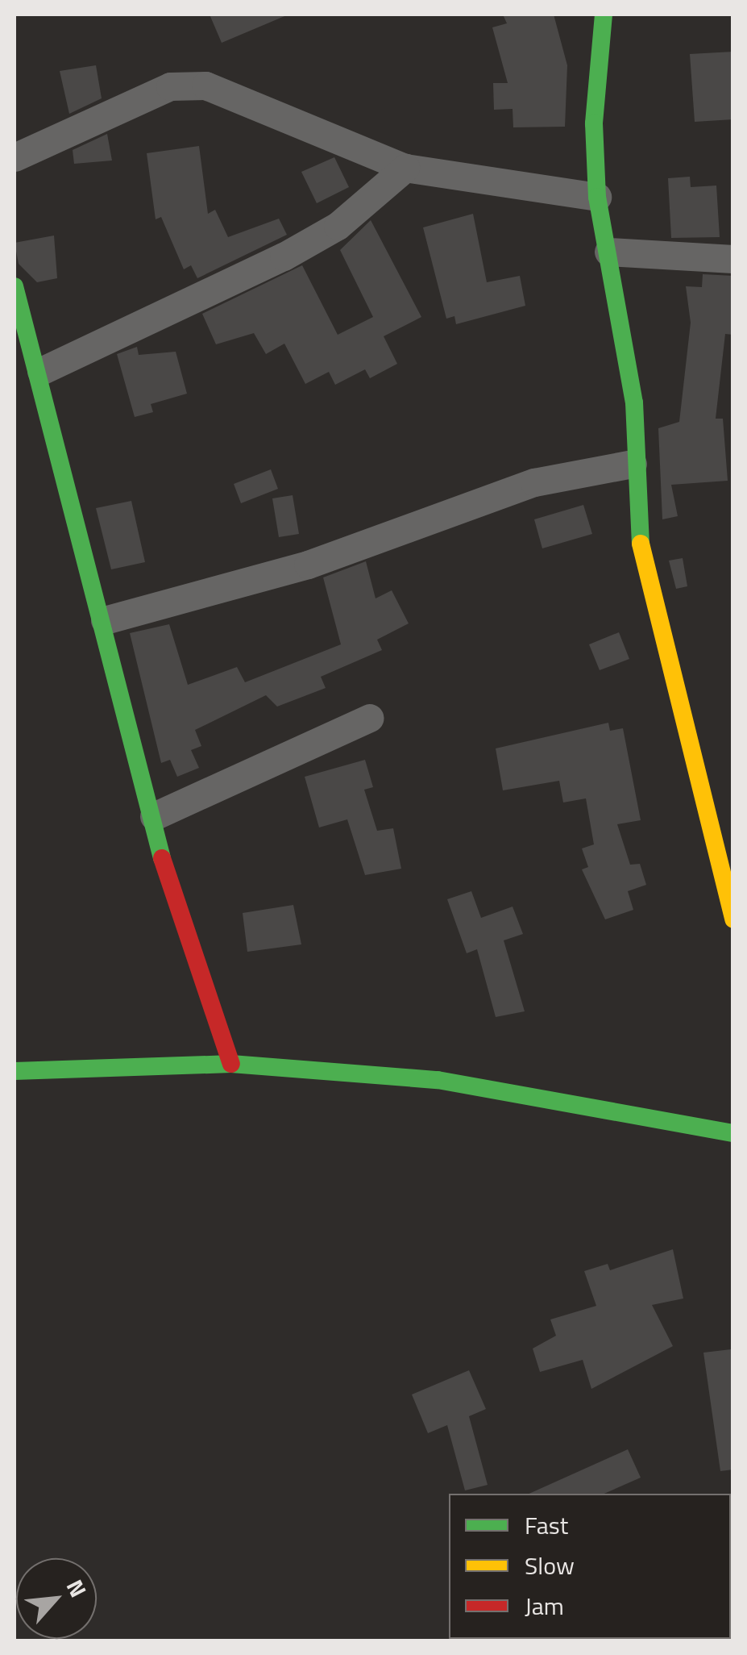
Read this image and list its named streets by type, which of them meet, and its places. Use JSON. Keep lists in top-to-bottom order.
{
  "legend": ["Fast", "Slow", "Jam"],
  "north": "top right"
}
